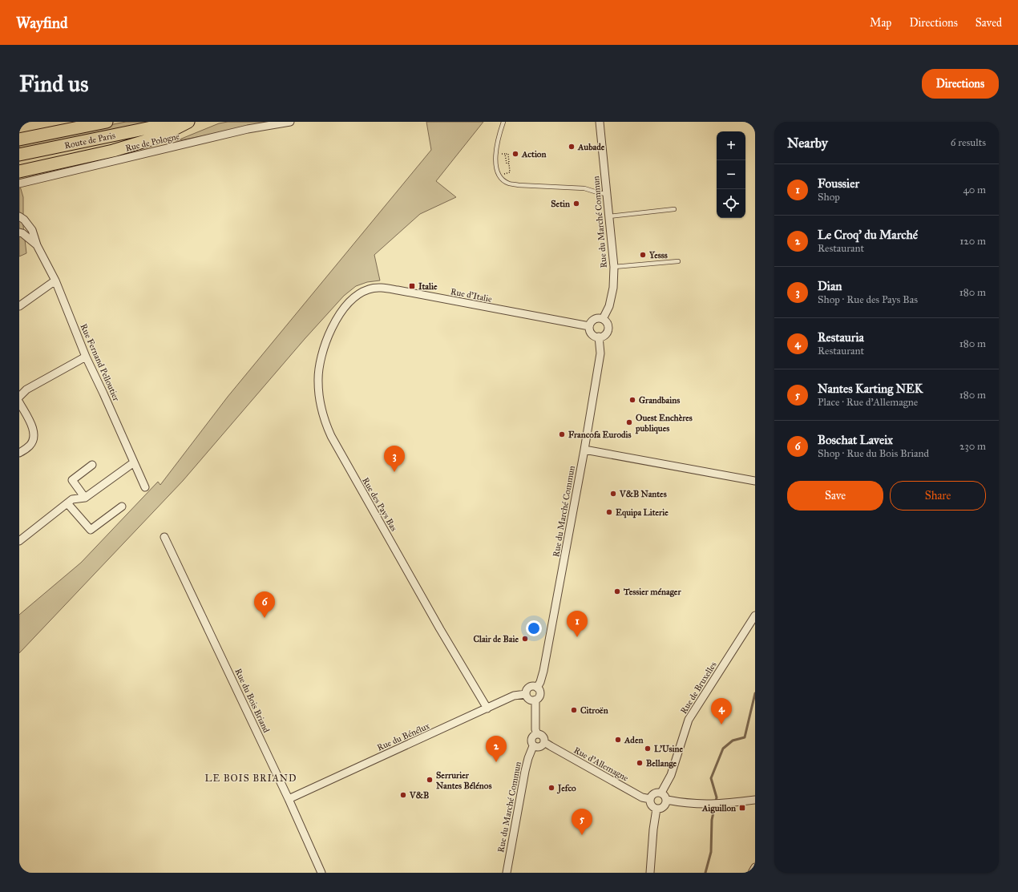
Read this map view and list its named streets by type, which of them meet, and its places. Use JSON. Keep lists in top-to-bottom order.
{
  "streets": {
    "main road": ["Route de Paris"],
    "street": [
      "Rue de Pologne",
      "Rue du Marché Commun",
      "Rue d'Italie",
      "Rue Fernand Pelloutier",
      "Rue des Pays Bas",
      "Rue de Bruxelles",
      "Rue du Bois Briand",
      "Rue du Bénélux",
      "Rue d'Allemagne"
    ]
  },
  "crossings": [
    ["Rue du Marché Commun", "Rue d'Italie"],
    ["Rue du Marché Commun", "Rue du Bénélux"],
    ["Rue du Marché Commun", "Rue d'Allemagne"],
    ["Rue d'Italie", "Rue des Pays Bas"],
    ["Rue des Pays Bas", "Rue du Bénélux"],
    ["Rue de Bruxelles", "Rue d'Allemagne"],
    ["Rue du Bois Briand", "Rue du Bénélux"]
  ],
  "districts": ["LE BOIS BRIAND"],
  "places": {
    "other": [
      "Aubade",
      "Action",
      "Setin",
      "Yesss",
      "Grandbains",
      "Ouest Enchères publiques",
      "Francofa Eurodis",
      "V&B Nantes",
      "Equipa Literie",
      "Tessier ménager",
      "Clair de Baie",
      "Citroën",
      "Aden",
      "L'Usine",
      "Bellange",
      "Serrurier Nantes Bélénos",
      "Jefco",
      "V&B"
    ],
    "transit": ["Italie", "Aiguillon"]
  },
  "page": {
    "header": "Wayfind",
    "nav": ["Map", "Directions", "Saved"],
    "buttons": [
      "Directions",
      ["Save", "Share"]
    ],
    "title": "Find us",
    "heading": ["Nearby", "6 results"],
    "map_buttons": ["+", "−"],
    "list": [
      {
        "mark": "1",
        "name": "Foussier",
        "note": "Shop",
        "value": "40 m"
      },
      {
        "mark": "2",
        "name": "Le Croq' du Marché",
        "note": "Restaurant",
        "value": "120 m"
      },
      {
        "mark": "3",
        "name": "Dian",
        "note": "Shop · Rue des Pays Bas",
        "value": "180 m"
      },
      {
        "mark": "4",
        "name": "Restauria",
        "note": "Restaurant",
        "value": "180 m"
      },
      {
        "mark": "5",
        "name": "Nantes Karting NEK",
        "note": "Place · Rue d'Allemagne",
        "value": "180 m"
      },
      {
        "mark": "6",
        "name": "Boschat Laveix",
        "note": "Shop · Rue du Bois Briand",
        "value": "230 m"
      }
    ],
    "pins": [
      "3",
      "6",
      "1",
      "4",
      "2",
      "5"
    ]
  }
}
